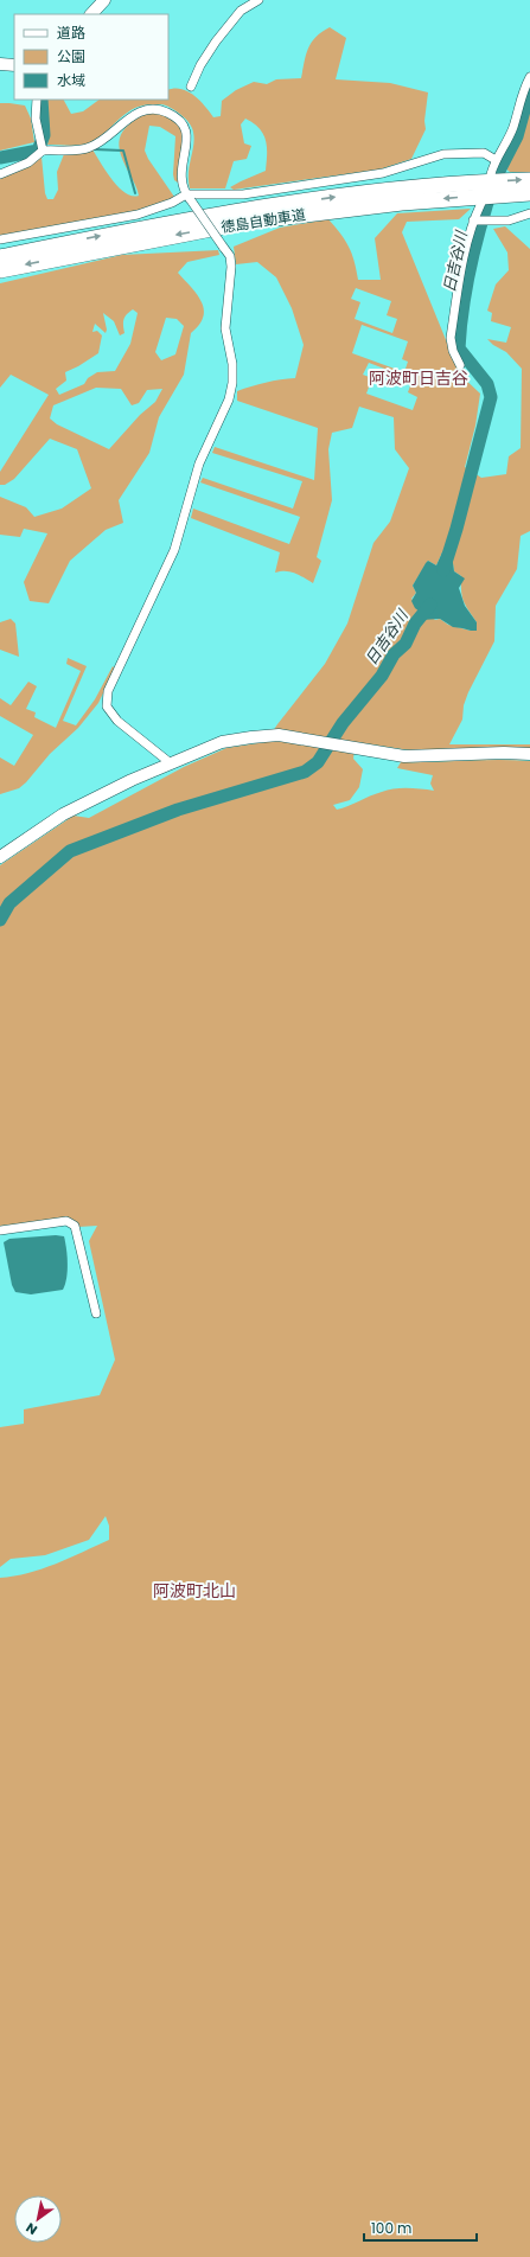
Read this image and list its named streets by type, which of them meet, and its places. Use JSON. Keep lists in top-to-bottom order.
{
  "streets": {
    "highway": ["徳島自動車道"]
  },
  "districts": ["阿波町日吉谷", "阿波町北山"],
  "water": ["日吉谷川"],
  "legend": ["道路", "公園", "水域"],
  "scale_bar": "100 m",
  "north": "bottom left"
}
